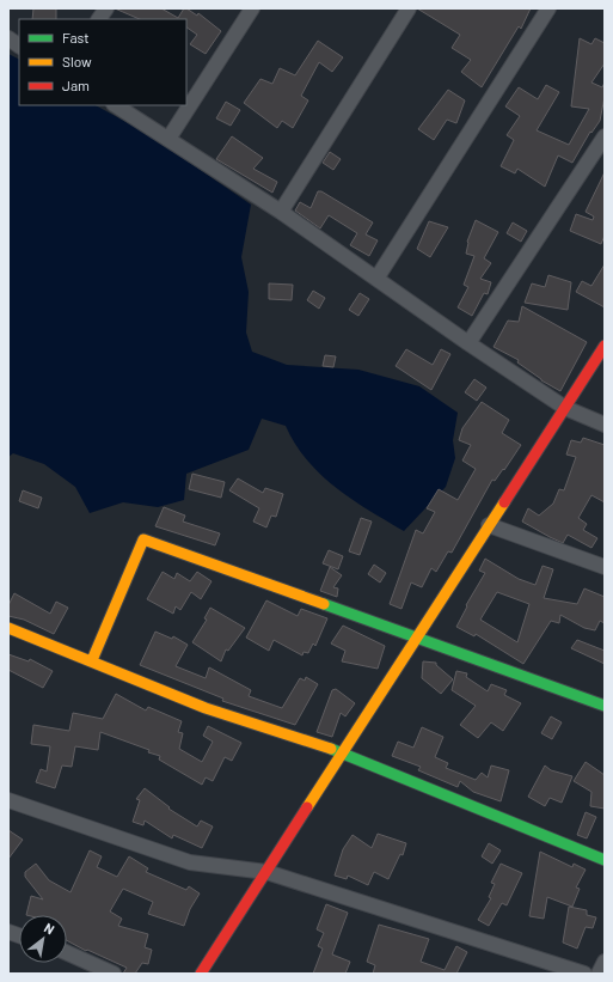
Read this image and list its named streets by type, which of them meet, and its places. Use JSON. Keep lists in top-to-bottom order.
{
  "legend": ["Fast", "Slow", "Jam"],
  "north": "top right"
}
